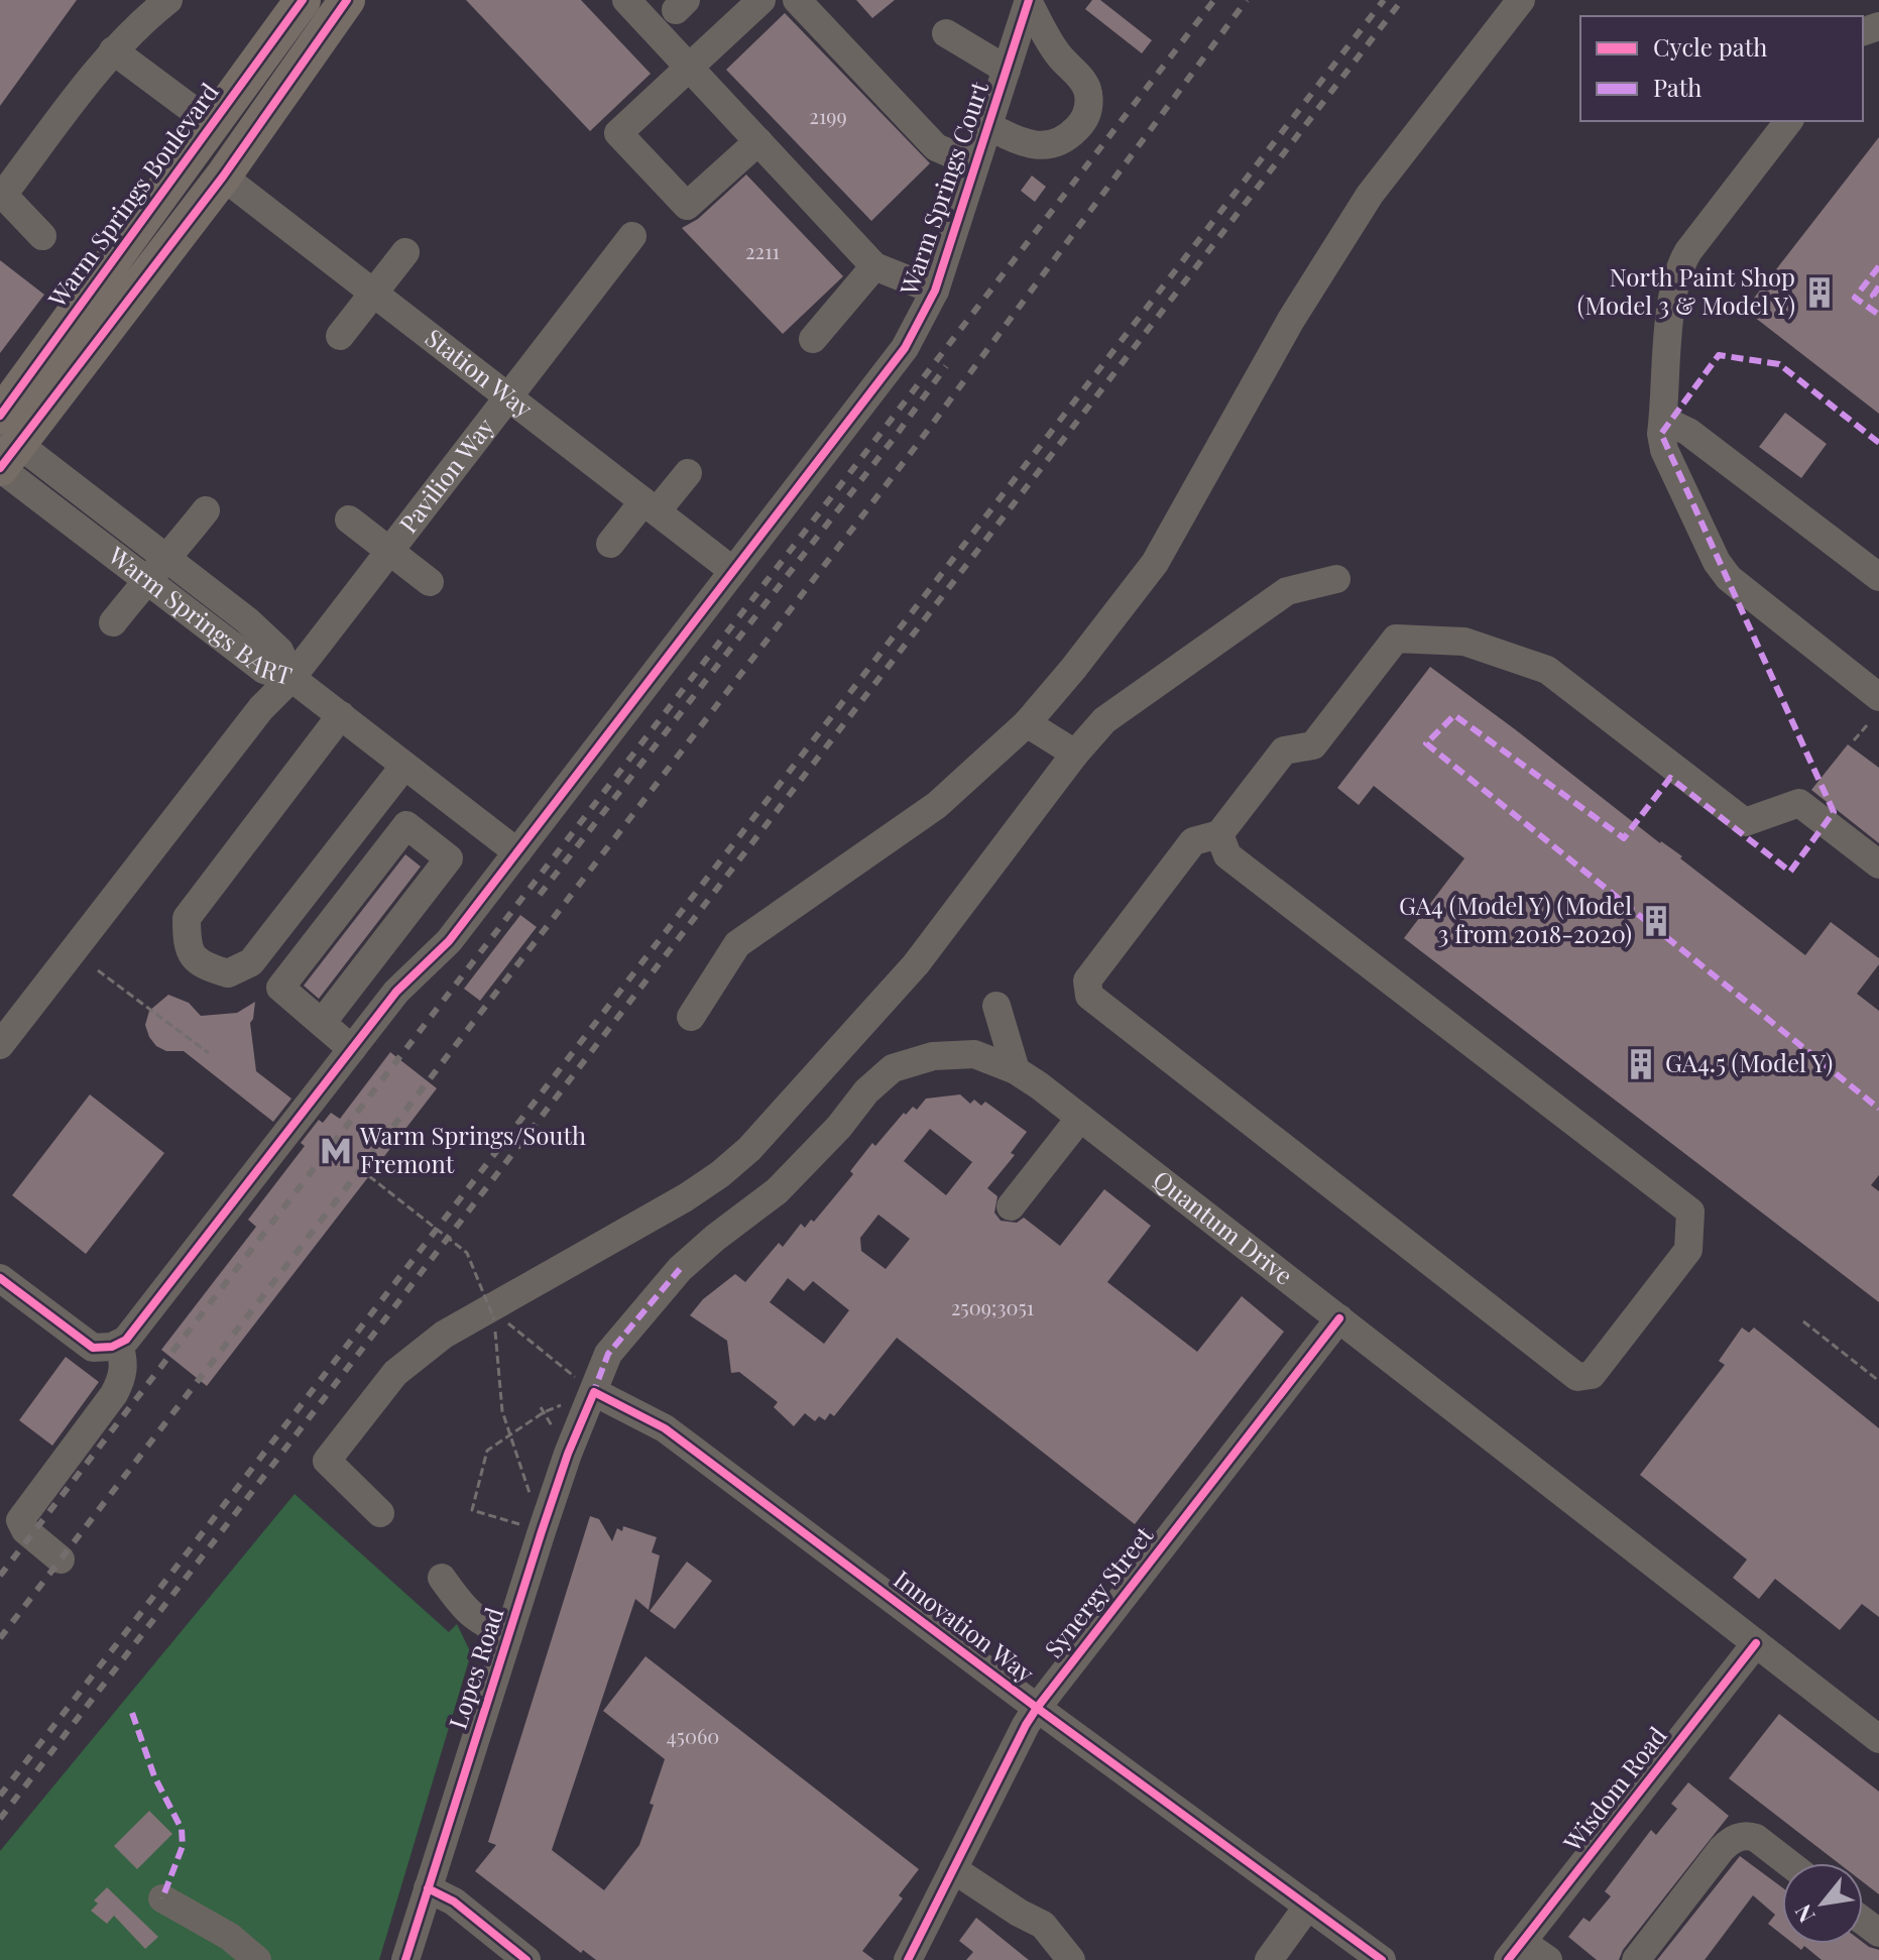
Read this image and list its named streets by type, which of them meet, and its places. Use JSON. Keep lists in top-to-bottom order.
{
  "streets": {
    "main road": ["Warm Springs Boulevard"],
    "street": [
      "Warm Springs Court",
      "Station Way",
      "Pavilion Way",
      "Warm Springs BART",
      "Quantum Drive",
      "Synergy Street",
      "Innovation Way",
      "Lopes Road",
      "Wisdom Road"
    ]
  },
  "crossings": [
    ["Warm Springs Court", "Station Way"],
    ["Warm Springs Boulevard", "Warm Springs BART"],
    ["Station Way", "Pavilion Way"],
    ["Pavilion Way", "Warm Springs BART"],
    ["Quantum Drive", "Synergy Street"],
    ["Quantum Drive", "Innovation Way"],
    ["Quantum Drive", "Lopes Road"],
    ["Quantum Drive", "Wisdom Road"],
    ["Synergy Street", "Innovation Way"],
    ["Innovation Way", "Lopes Road"]
  ],
  "places": {
    "building": ["North Paint Shop (Model 3 & Model Y)", "GA4 (Model Y) (Model 3 from 2018-2020)", "GA4.5 (Model Y)"],
    "metro station": ["Warm Springs/South Fremont"]
  },
  "house_numbers": [
    "2199",
    "2211",
    "2509;3051",
    "45060"
  ],
  "legend": ["Cycle path", "Path"],
  "north": "bottom left"
}
